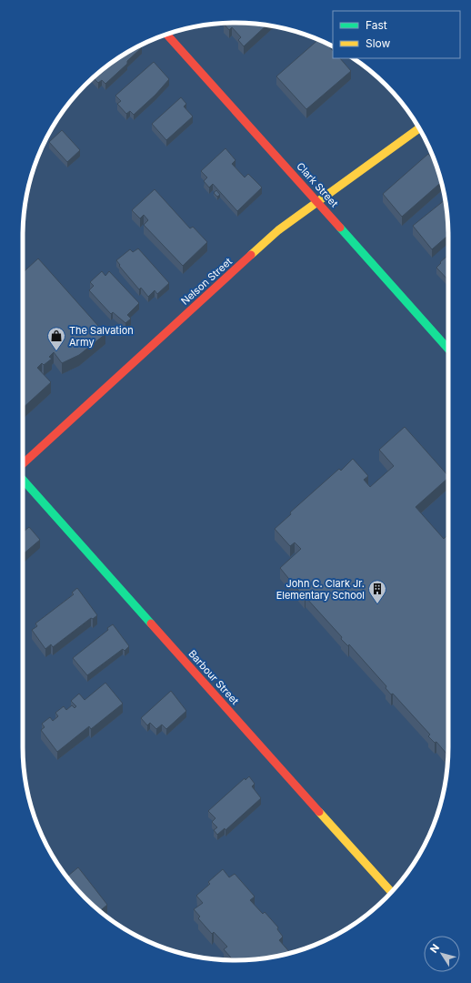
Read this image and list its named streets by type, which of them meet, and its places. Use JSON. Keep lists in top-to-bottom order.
{
  "streets": {
    "street": ["Clark Street", "Nelson Street", "Barbour Street"]
  },
  "crossings": [
    ["Clark Street", "Nelson Street"]
  ],
  "places": {
    "shop": ["The Salvation Army"],
    "building": ["John C. Clark Jr. Elementary School"]
  },
  "legend": ["Fast", "Slow"],
  "north": "top left"
}
